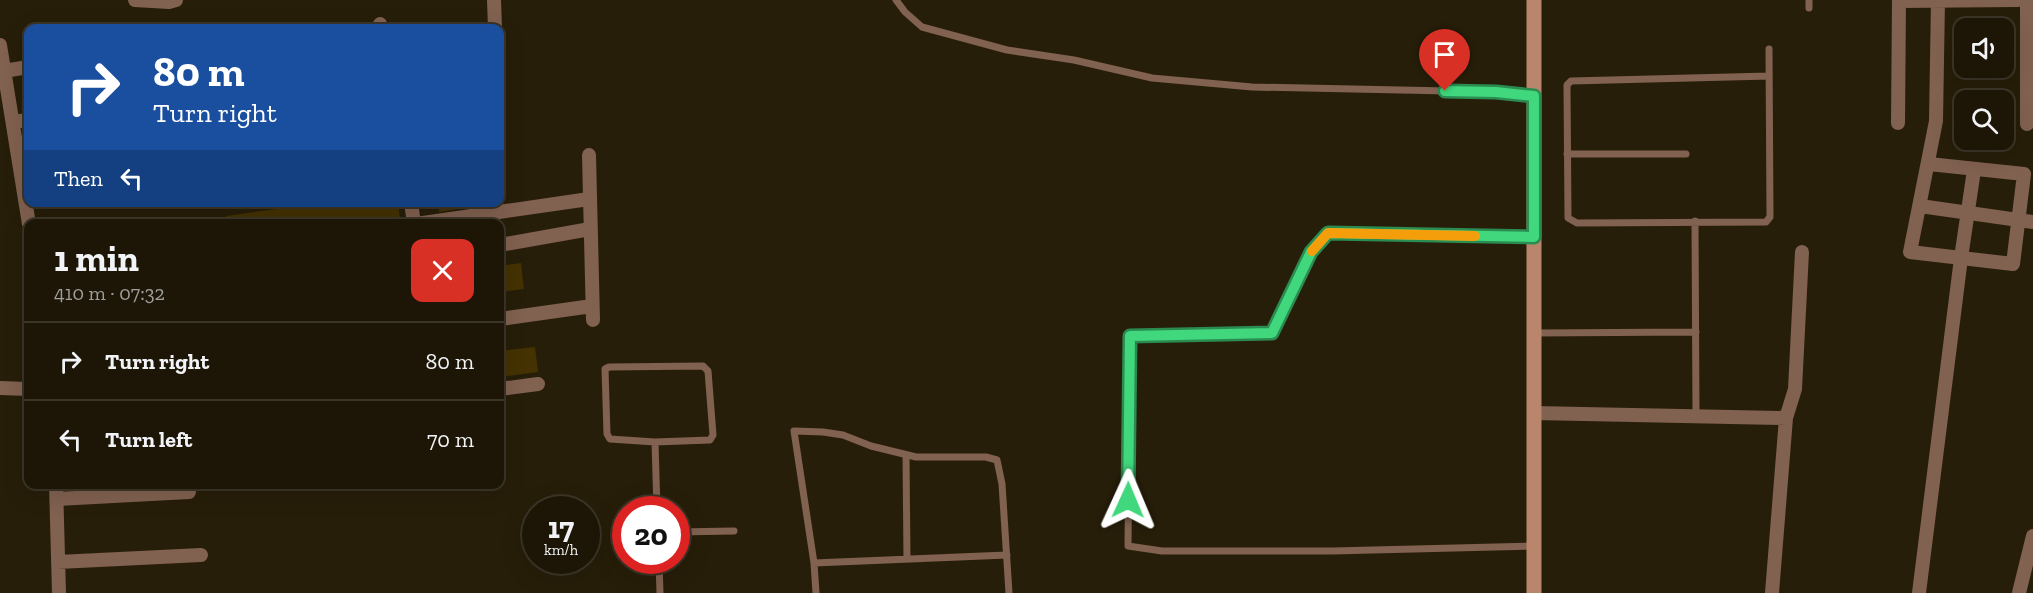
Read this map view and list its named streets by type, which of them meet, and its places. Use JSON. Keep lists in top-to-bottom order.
{
  "page": {
    "turn": ["80 m", "Turn right"],
    "then": "Then",
    "heading": ["1 min", "410 m · 07:32"],
    "list": [
      {
        "name": "Turn right",
        "value": "80 m"
      },
      {
        "name": "Turn left",
        "value": "70 m"
      }
    ],
    "speed": "17 km/h",
    "limit": "20"
  }
}
